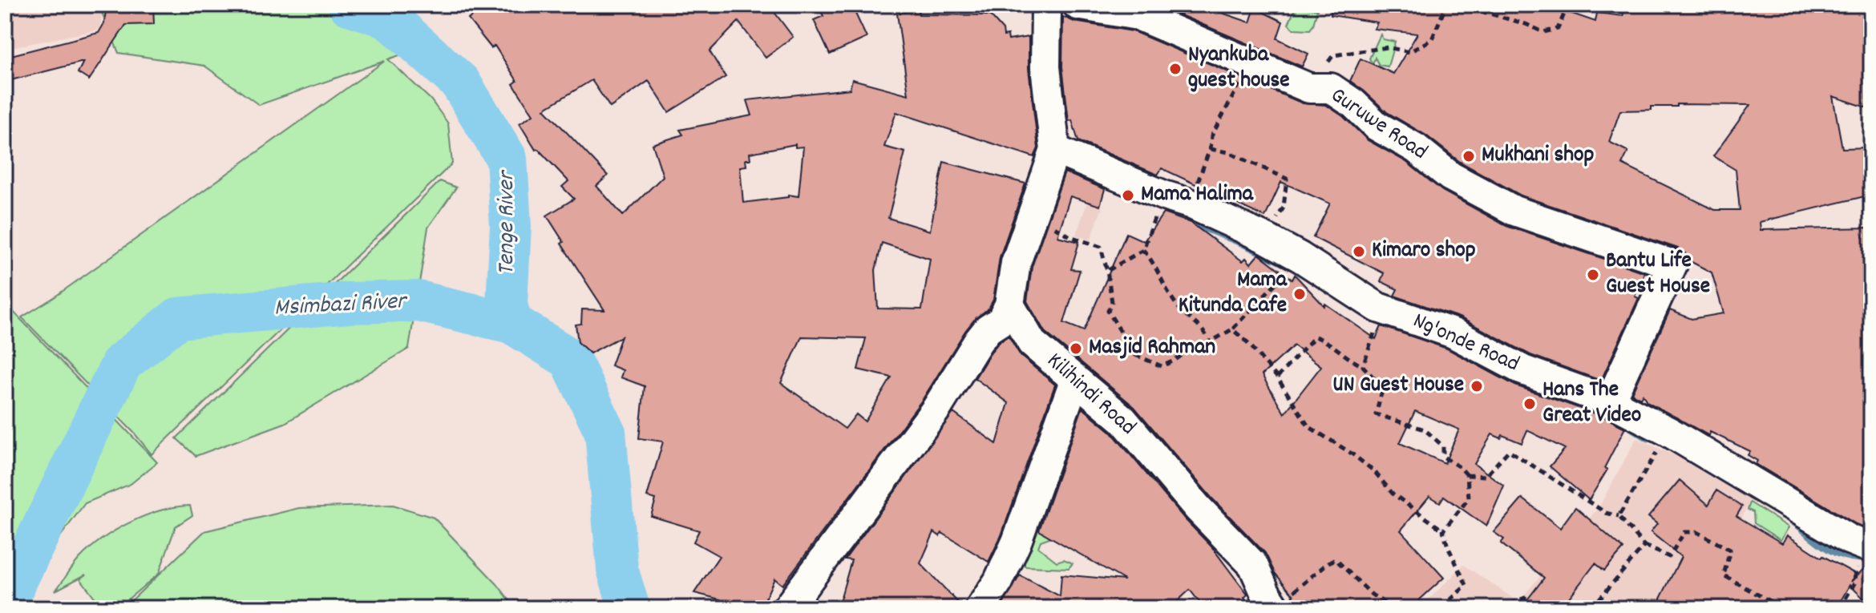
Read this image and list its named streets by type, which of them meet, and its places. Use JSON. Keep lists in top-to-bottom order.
{
  "streets": {
    "street": ["Guruwe Road", "Ng'onde Road", "Kilihindi Road"]
  },
  "crossings": [
    ["Guruwe Road", "Ng'onde Road"]
  ],
  "water": ["Tenge River", "Msimbazi River"],
  "places": [
    "Nyankuba guest house",
    "Mukhani shop",
    "Mama Halima",
    "Kimaro shop",
    "Bantu Life Guest House",
    "Mama Kitunda Cafe",
    "Masjid Rahman",
    "UN Guest House",
    "Hans The Great Video"
  ]
}
